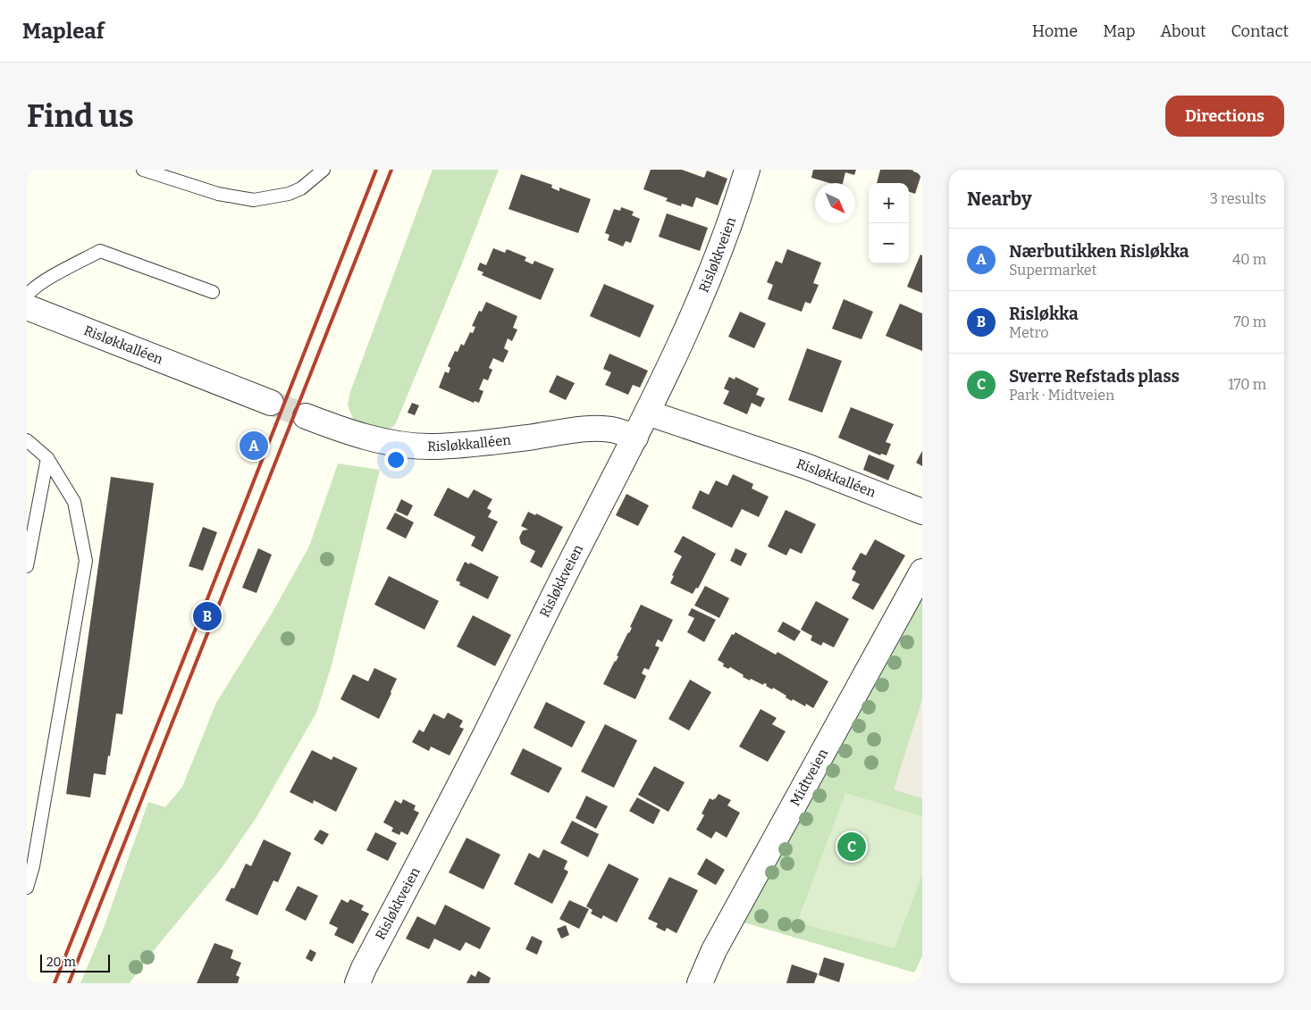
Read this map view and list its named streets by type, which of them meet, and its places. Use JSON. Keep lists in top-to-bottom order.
{
  "streets": {
    "street": ["Risløkkveien", "Risløkkalléen", "Midtveien"]
  },
  "crossings": [
    ["Risløkkveien", "Risløkkalléen"]
  ],
  "scale_bar": "20 m",
  "north": "bottom right",
  "page": {
    "header": "Mapleaf",
    "nav": [
      "Home",
      "Map",
      "About",
      "Contact"
    ],
    "buttons": "Directions",
    "title": "Find us",
    "heading": ["Nearby", "3 results"],
    "map_buttons": ["+", "−"],
    "list": [
      {
        "mark": "A",
        "name": "Nærbutikken Risløkka",
        "note": "Supermarket",
        "value": "40 m"
      },
      {
        "mark": "B",
        "name": "Risløkka",
        "note": "Metro",
        "value": "70 m"
      },
      {
        "mark": "C",
        "name": "Sverre Refstads plass",
        "note": "Park · Midtveien",
        "value": "170 m"
      }
    ],
    "pins": ["A", "B", "C"],
    "scale": "20 m"
  }
}
